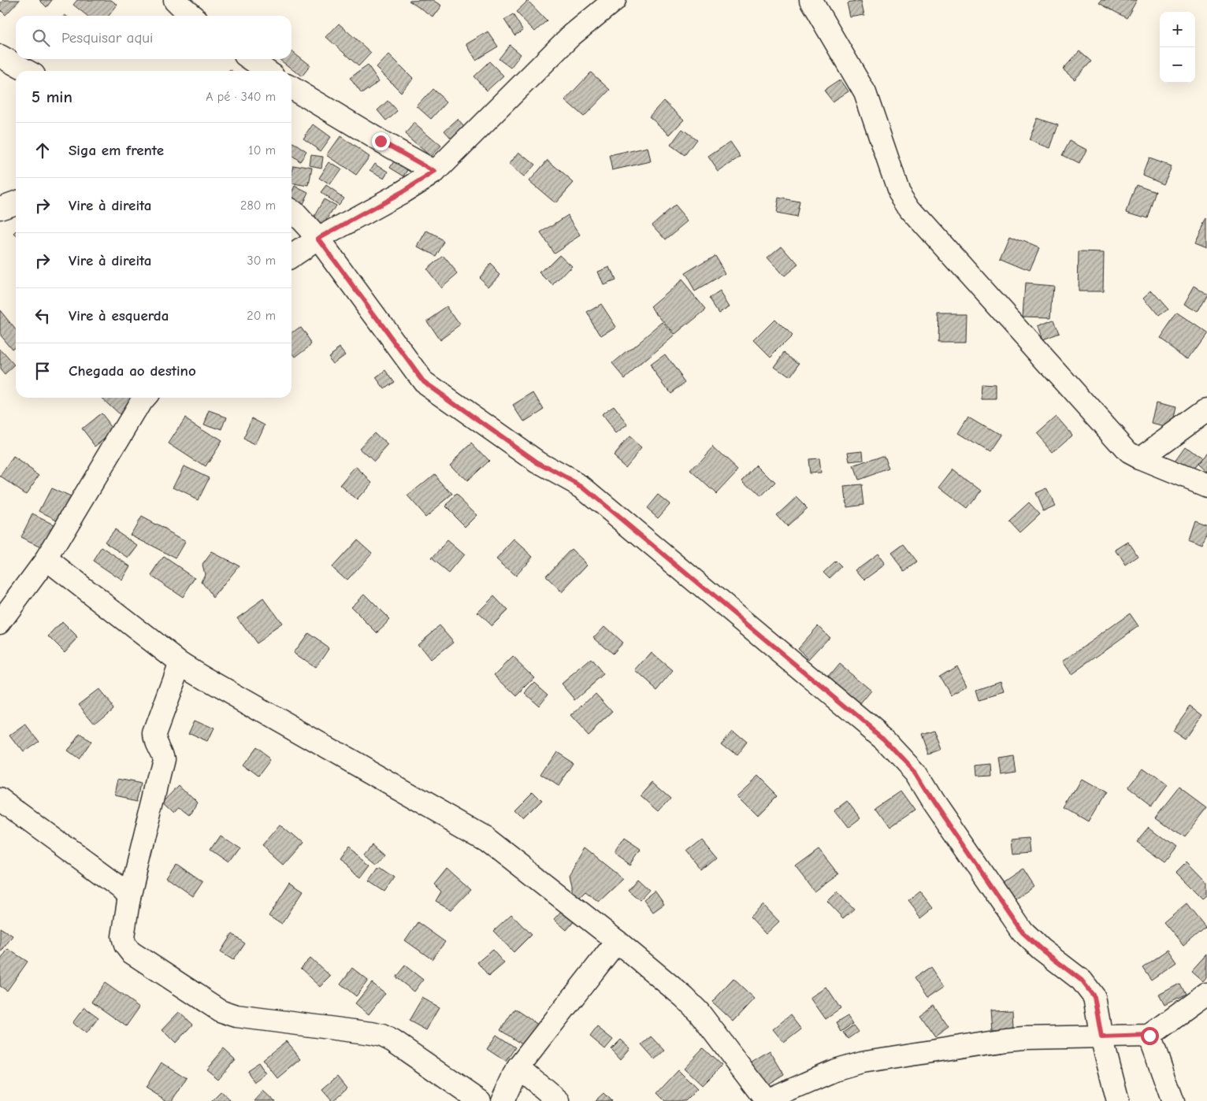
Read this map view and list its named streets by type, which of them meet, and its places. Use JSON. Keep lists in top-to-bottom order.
{
  "page": {
    "map_buttons": ["+", "−"],
    "search": "Pesquisar aqui",
    "heading": ["5 min", "A pé · 340 m"],
    "list": [
      ["Siga em frente", "10 m"],
      ["Vire à direita", "280 m"],
      ["Vire à direita", "30 m"],
      ["Vire à esquerda", "20 m"],
      "Chegada ao destino"
    ]
  }
}
